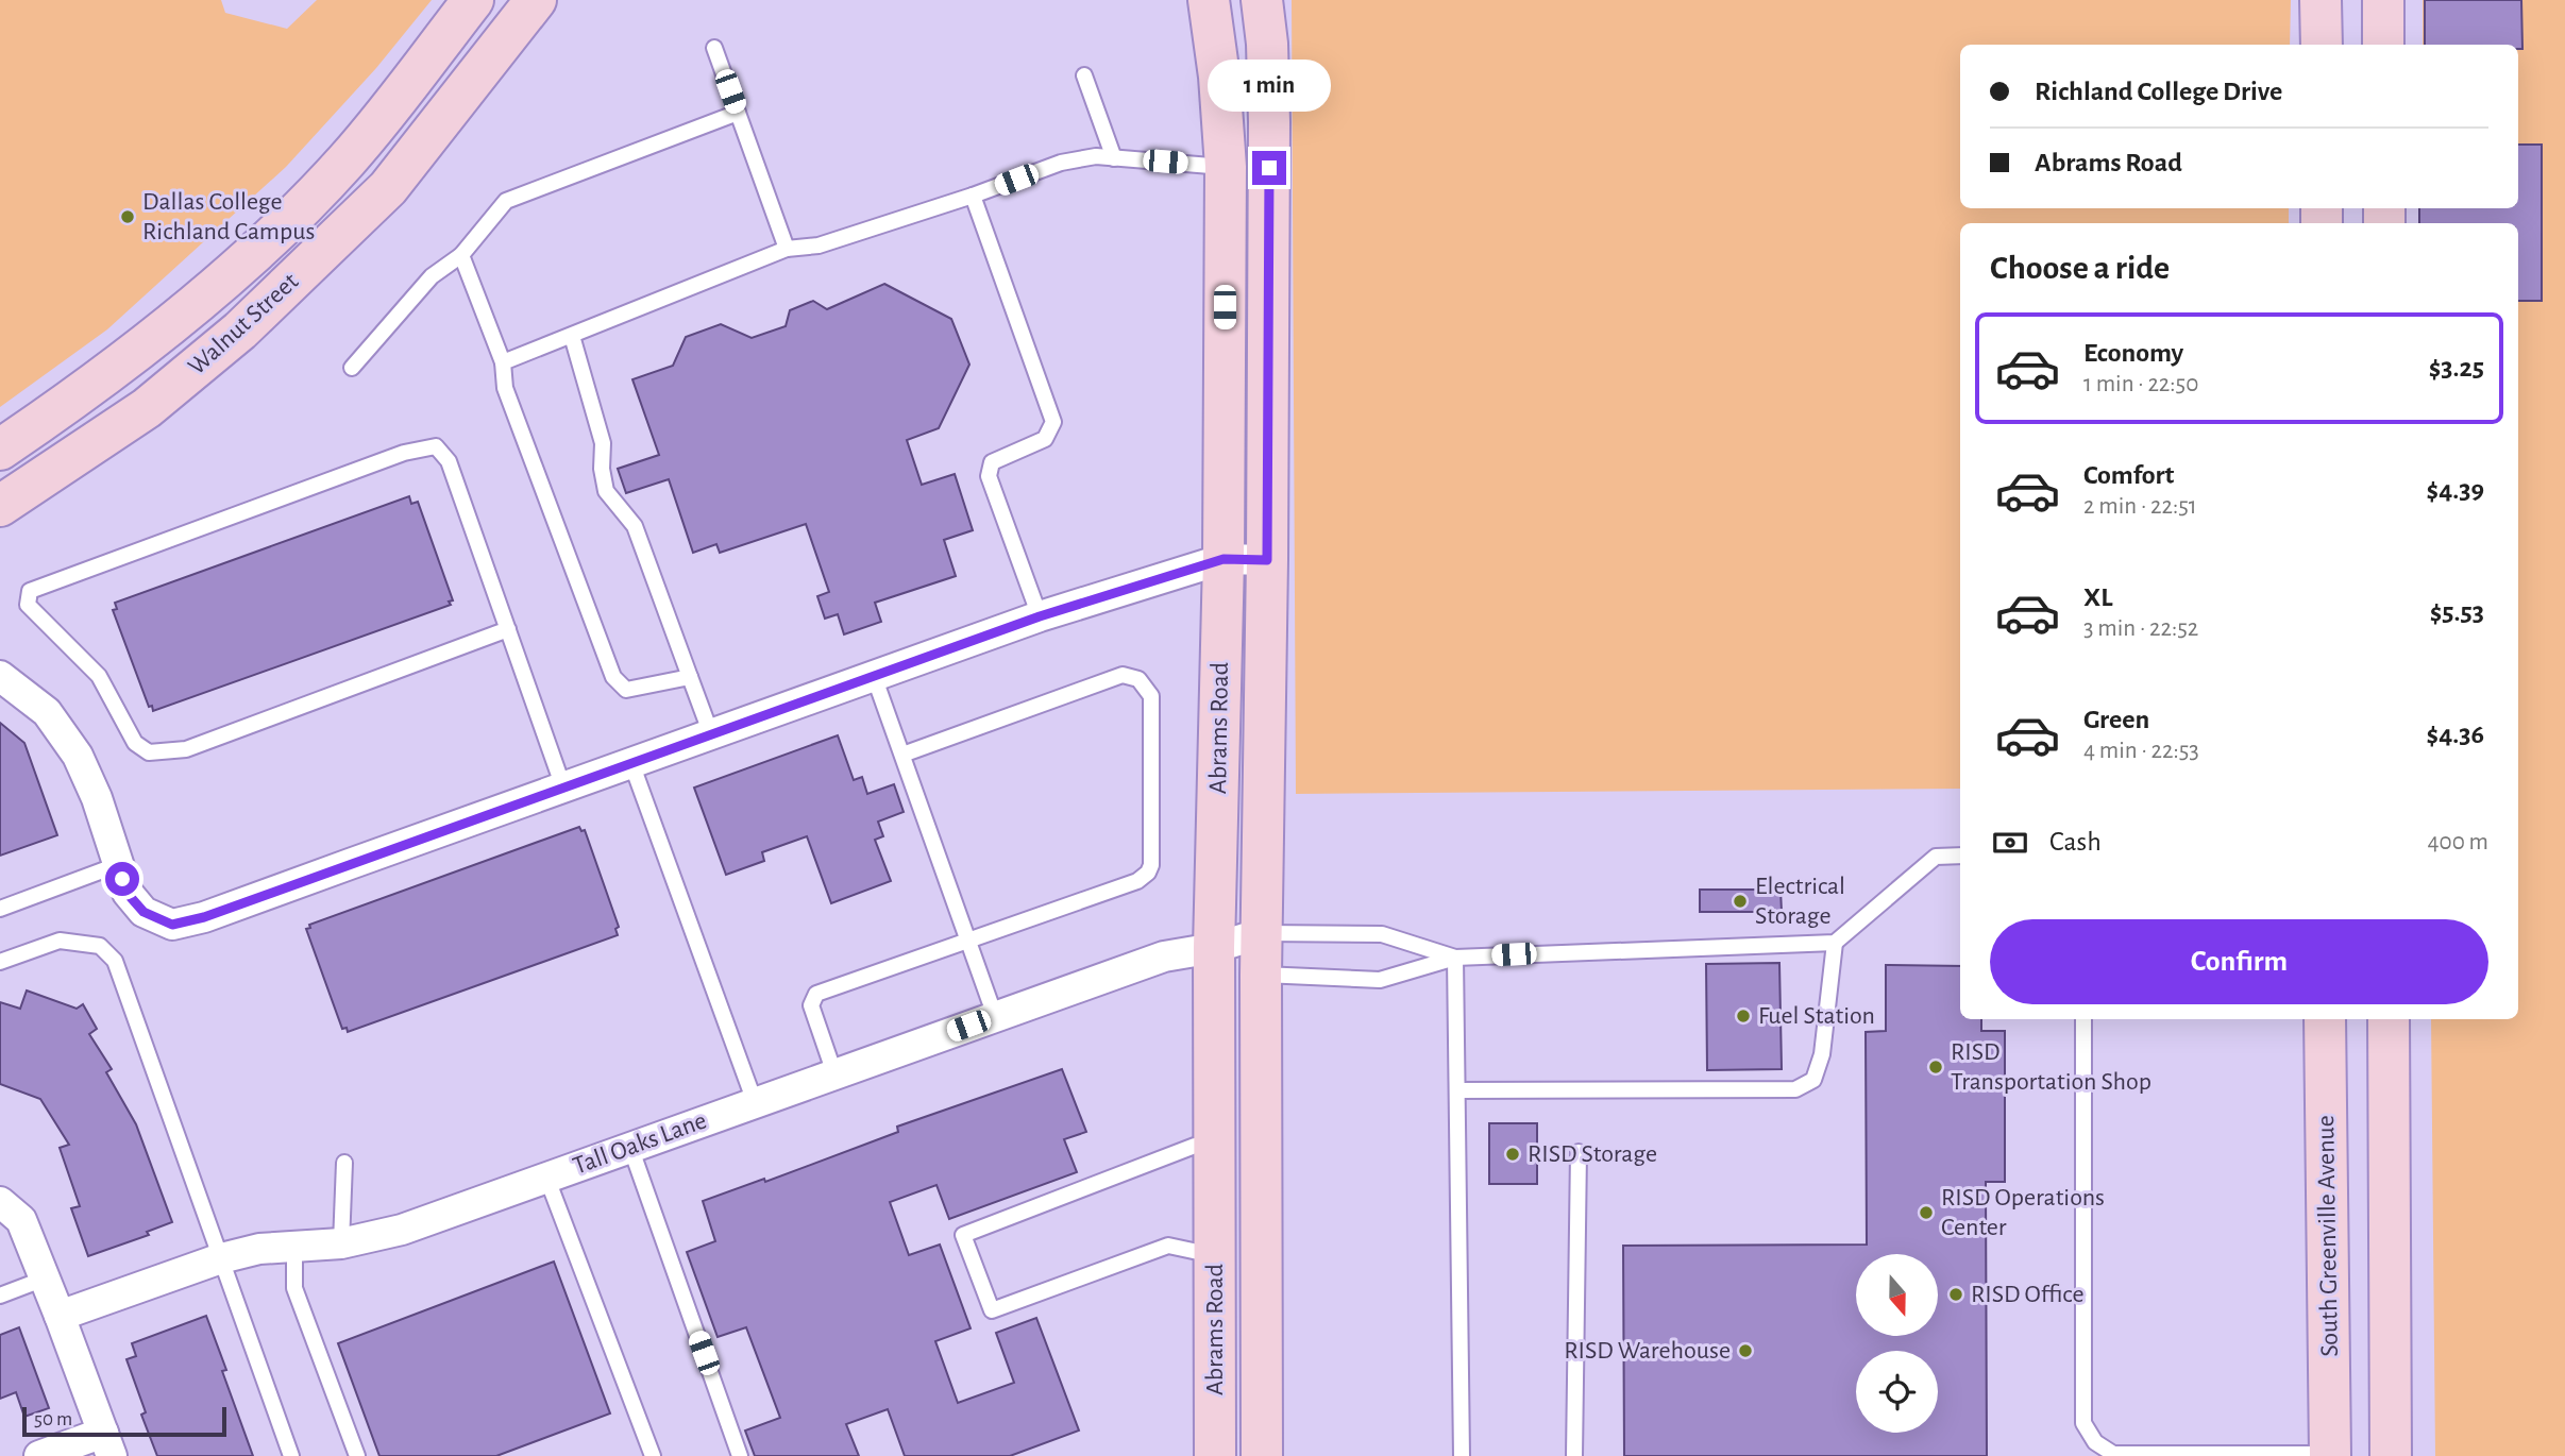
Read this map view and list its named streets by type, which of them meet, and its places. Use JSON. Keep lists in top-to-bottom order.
{
  "streets": {
    "main road": ["Walnut Street", "Abrams Road", "South Greenville Avenue"],
    "street": ["Tall Oaks Lane"]
  },
  "crossings": [
    ["Abrams Road", "Tall Oaks Lane"]
  ],
  "places": [
    "Dallas College Richland Campus",
    "Electrical Storage",
    "Fuel Station",
    "RISD Transportation Shop",
    "RISD Storage",
    "RISD Operations Center",
    "RISD Office",
    "RISD Warehouse"
  ],
  "scale_bar": "50 m",
  "north": "bottom",
  "page": {
    "banner": ["Richland College Drive", "Abrams Road"],
    "bubble": "1 min",
    "heading": "Choose a ride",
    "list": [
      {
        "name": "Economy",
        "note": "1 min · 22:50",
        "value": "$3.25"
      },
      {
        "name": "Comfort",
        "note": "2 min · 22:51",
        "value": "$4.39"
      },
      {
        "name": "XL",
        "note": "3 min · 22:52",
        "value": "$5.53"
      },
      {
        "name": "Green",
        "note": "4 min · 22:53",
        "value": "$4.36"
      }
    ],
    "pay": ["Cash", "400 m"],
    "buttons": "Confirm",
    "scale": "50 m"
  }
}
